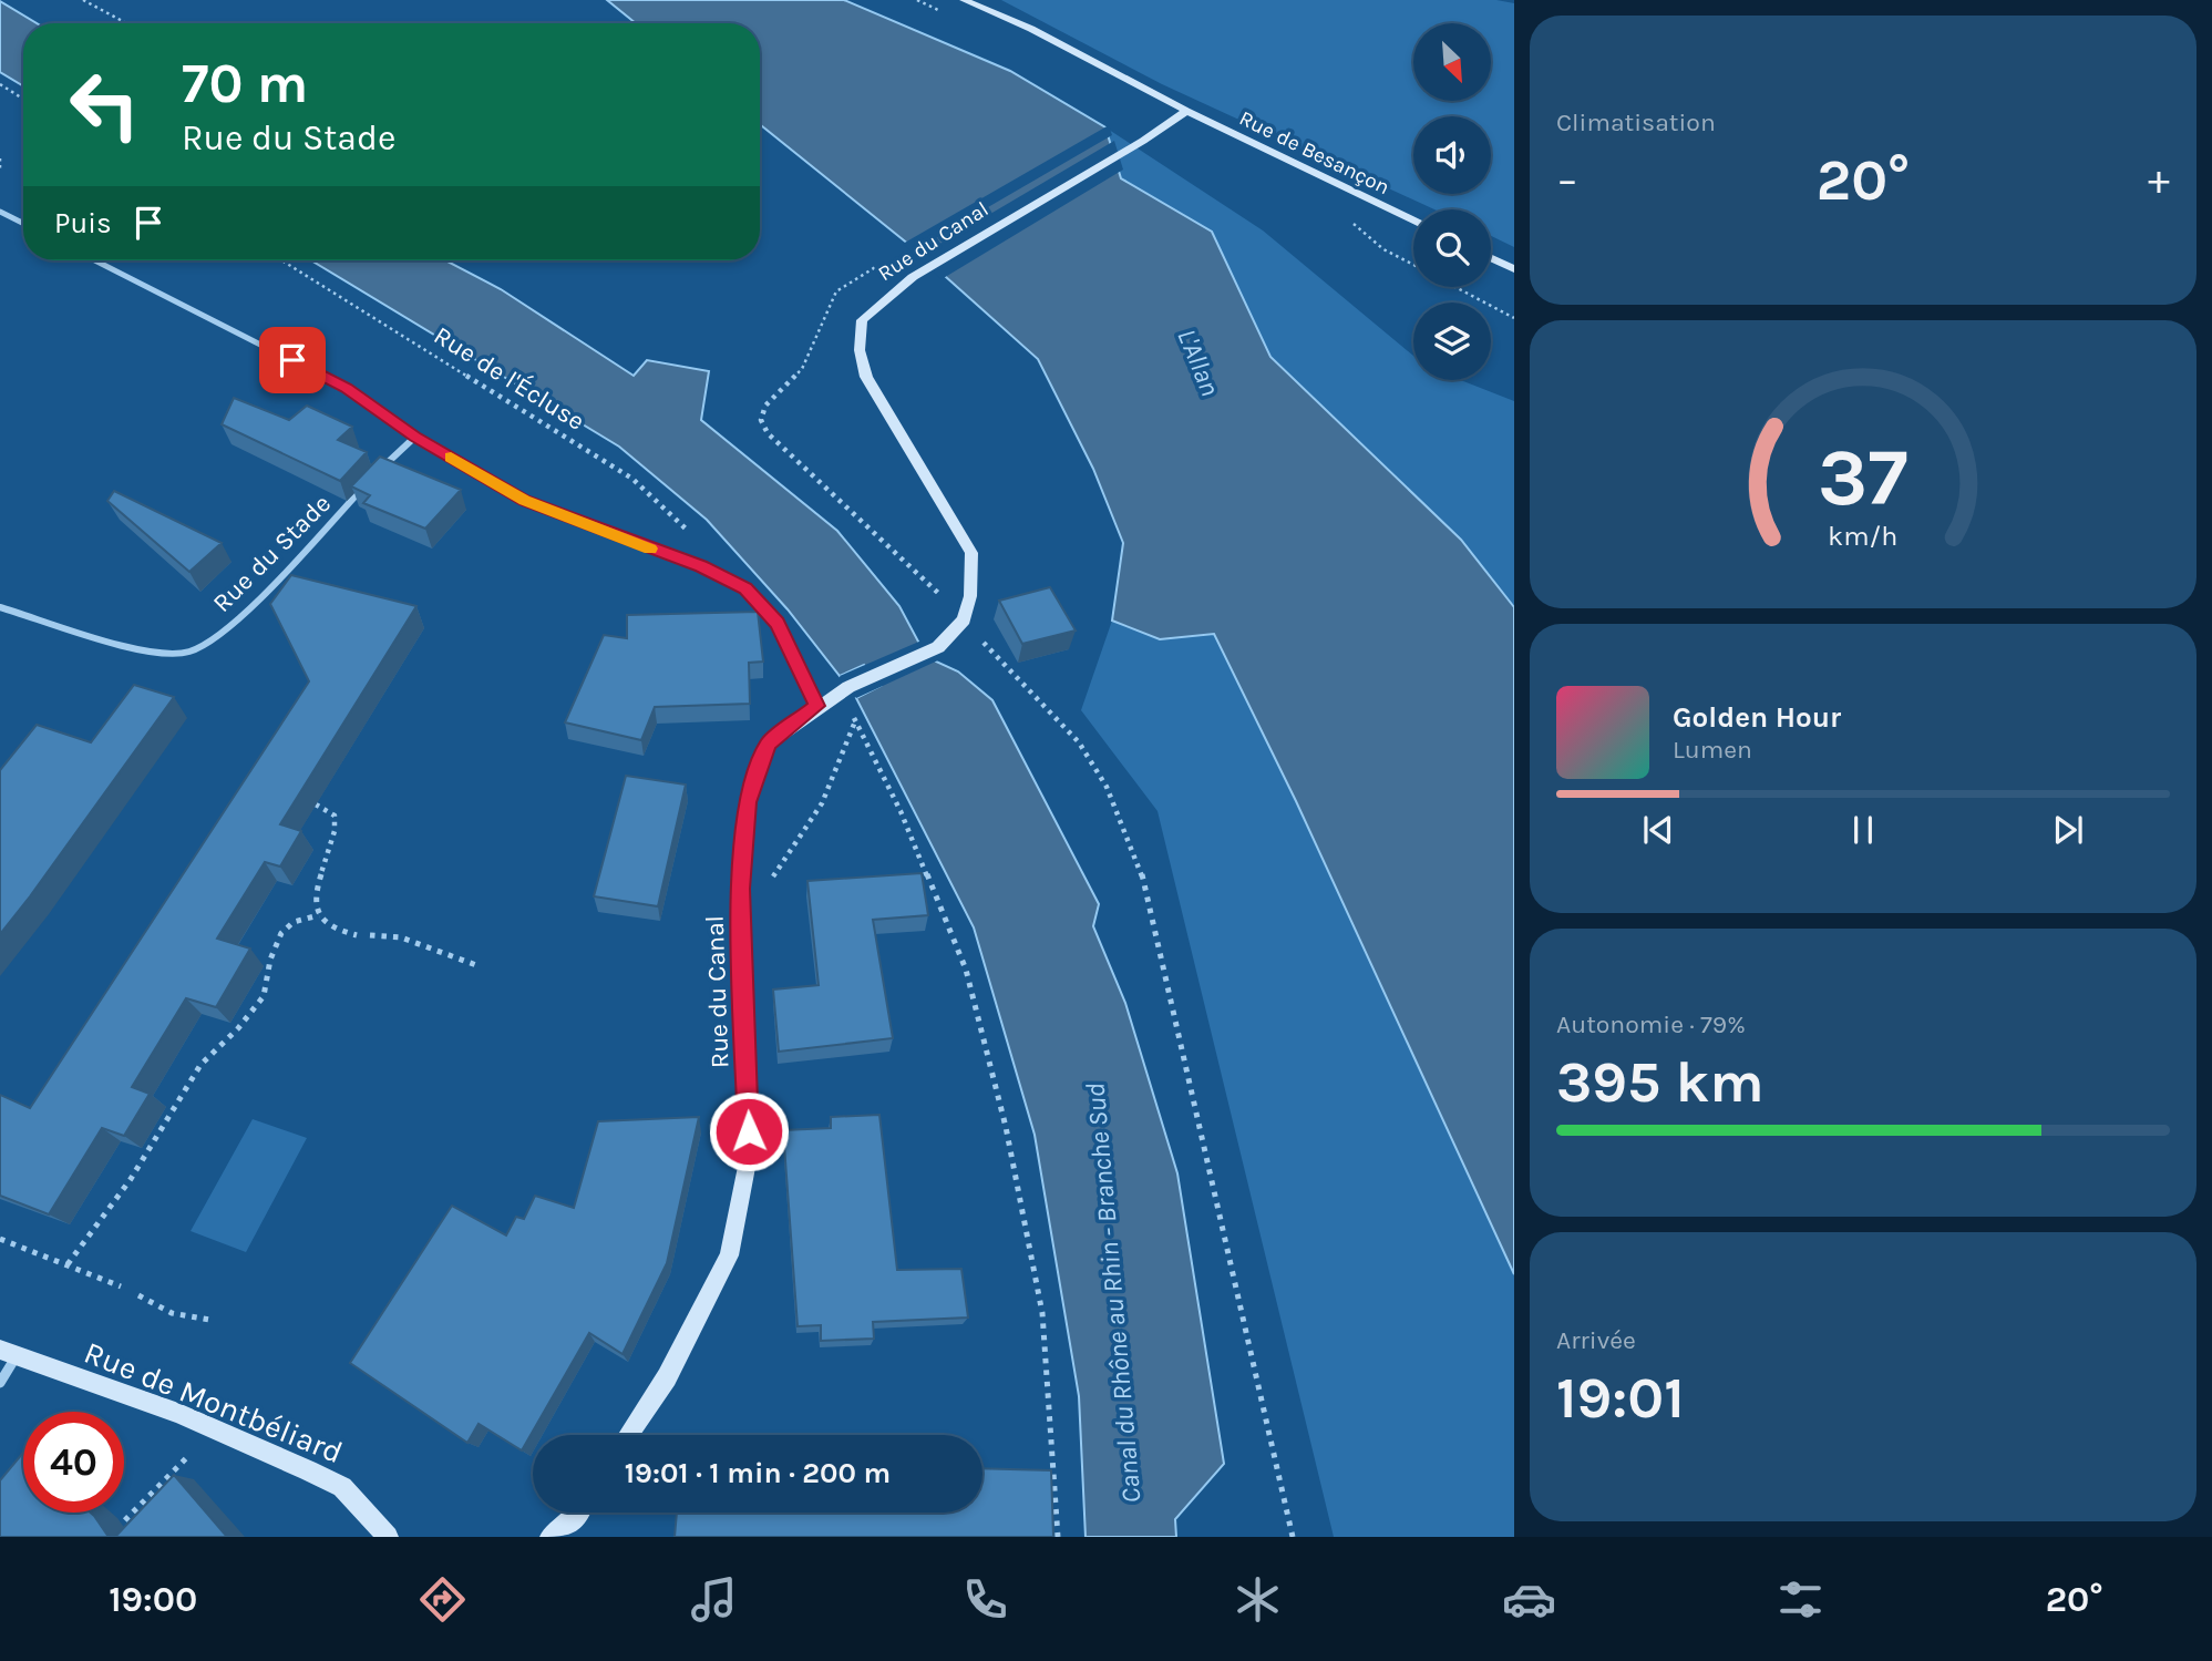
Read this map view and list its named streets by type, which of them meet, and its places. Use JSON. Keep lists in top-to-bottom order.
{
  "streets": {
    "street": [
      "Rue de Besançon",
      "Rue du Canal",
      "Rue du Stade",
      "Rue de Montbéliard"
    ],
    "path": ["Rue de l'Écluse"]
  },
  "crossings": [
    ["Rue de Besançon", "Rue du Canal"]
  ],
  "water": ["L'Allan", "Canal du Rhône au Rhin - Branche Sud"],
  "north": "bottom right",
  "page": {
    "tile": [
      "Climatisation",
      ["Autonomie · 79%", "395 km"],
      ["Arrivée", "19:01"]
    ],
    "turn": ["70 m", "Rue du Stade"],
    "heat": ["−", "20°", "+"],
    "then": "Puis",
    "song": ["Golden Hour", "Lumen"],
    "limit": "40",
    "trip": "19:01 · 1 min · 200 m",
    "tabs": ["19:00", "20°"],
    "gauge": ["37", "km/h"]
  }
}
